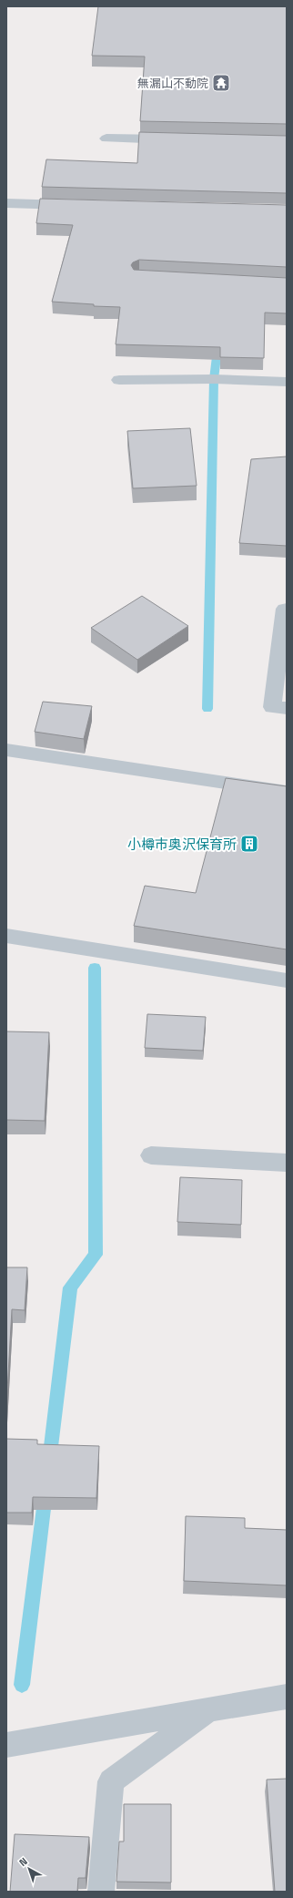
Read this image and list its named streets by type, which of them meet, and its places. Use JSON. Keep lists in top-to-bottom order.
{
  "places": {
    "temple": ["無漏山不動院"],
    "building": ["小樽市奥沢保育所"]
  },
  "north": "top left"
}
